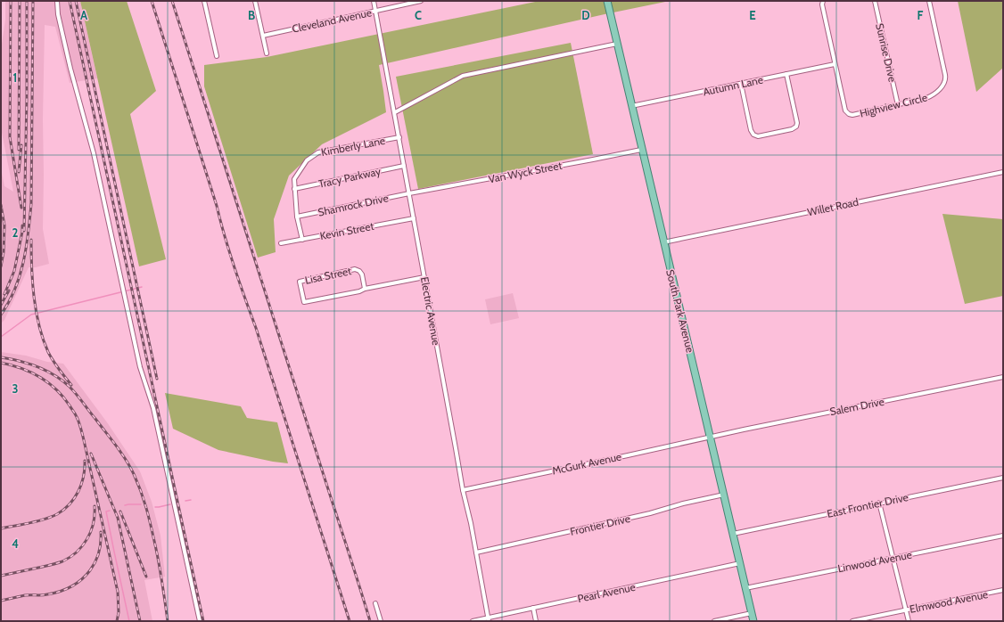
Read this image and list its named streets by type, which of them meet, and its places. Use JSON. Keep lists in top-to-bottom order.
{
  "streets": {
    "main road": ["South Park Avenue"],
    "street": [
      "Cleveland Avenue",
      "Sunrise Drive",
      "Autumn Lane",
      "Highview Circle",
      "Kimberly Lane",
      "Van Wyck Street",
      "Tracy Parkway",
      "Shamrock Drive",
      "Willet Road",
      "Kevin Street",
      "Lisa Street",
      "Electric Avenue",
      "Salem Drive",
      "McGurk Avenue",
      "East Frontier Drive",
      "Frontier Drive",
      "Linwood Avenue",
      "Pearl Avenue",
      "Elmwood Avenue"
    ]
  },
  "crossings": [
    ["Cleveland Avenue", "Electric Avenue"],
    ["Sunrise Drive", "Highview Circle"],
    ["Autumn Lane", "Highview Circle"],
    ["Autumn Lane", "South Park Avenue"],
    ["Kimberly Lane", "Tracy Parkway"],
    ["Kimberly Lane", "Shamrock Drive"],
    ["Kimberly Lane", "Kevin Street"],
    ["Kimberly Lane", "Electric Avenue"],
    ["Van Wyck Street", "Shamrock Drive"],
    ["Van Wyck Street", "Electric Avenue"],
    ["Van Wyck Street", "South Park Avenue"],
    ["Tracy Parkway", "Electric Avenue"],
    ["Shamrock Drive", "Electric Avenue"],
    ["Willet Road", "South Park Avenue"],
    ["Kevin Street", "Electric Avenue"],
    ["Electric Avenue", "McGurk Avenue"],
    ["Electric Avenue", "Frontier Drive"],
    ["Electric Avenue", "Pearl Avenue"],
    ["South Park Avenue", "Salem Drive"],
    ["South Park Avenue", "McGurk Avenue"],
    ["South Park Avenue", "East Frontier Drive"],
    ["South Park Avenue", "Frontier Drive"],
    ["South Park Avenue", "Linwood Avenue"],
    ["South Park Avenue", "Pearl Avenue"],
    ["Salem Drive", "McGurk Avenue"]
  ],
  "grid": {
    "columns": [
      "A",
      "B",
      "C",
      "D",
      "E",
      "F"
    ],
    "rows": [
      "1",
      "2",
      "3",
      "4"
    ]
  }
}
